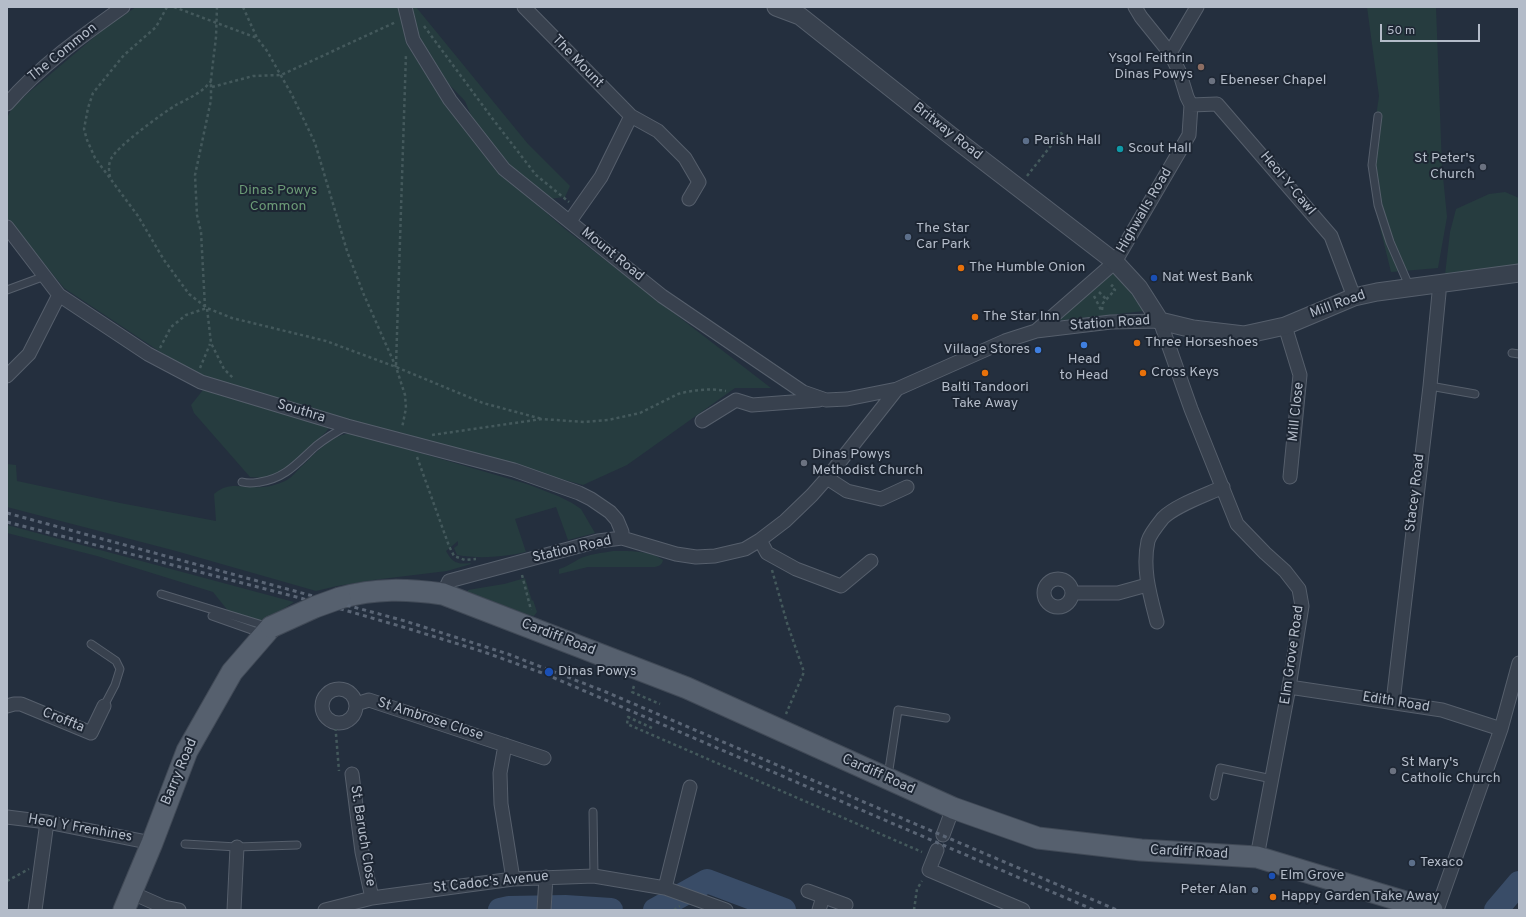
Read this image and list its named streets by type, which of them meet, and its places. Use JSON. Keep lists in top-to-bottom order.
{
  "streets": {
    "main road": ["Cardiff Road", "Barry Road"],
    "street": [
      "The Common",
      "The Mount",
      "Britway Road",
      "Heol-Y-Cawl",
      "Highwalls Road",
      "Mount Road",
      "Mill Road",
      "Station Road",
      "Southra",
      "Mill Close",
      "Stacey Road",
      "Elm Grove Road",
      "Edith Road",
      "St Ambrose Close",
      "Croffta",
      "Heol Y Frenhines",
      "St. Baruch Close",
      "St Cadoc's Avenue"
    ]
  },
  "crossings": [
    ["Britway Road", "Highwalls Road"],
    ["Britway Road", "Mill Road"],
    ["Britway Road", "Station Road"],
    ["Britway Road", "Elm Grove Road"],
    ["Heol-Y-Cawl", "Highwalls Road"],
    ["Heol-Y-Cawl", "Mill Road"],
    ["Highwalls Road", "Station Road"],
    ["Mount Road", "Station Road"],
    ["Mill Road", "Station Road"],
    ["Mill Road", "Mill Close"],
    ["Mill Road", "Stacey Road"],
    ["Mill Road", "Elm Grove Road"],
    ["Station Road", "Southra"],
    ["Station Road", "Cardiff Road"],
    ["Station Road", "Elm Grove Road"],
    ["Stacey Road", "Edith Road"],
    ["Cardiff Road", "Elm Grove Road"],
    ["Cardiff Road", "Barry Road"],
    ["Elm Grove Road", "Edith Road"],
    ["Barry Road", "Heol Y Frenhines"],
    ["St. Baruch Close", "St Cadoc's Avenue"]
  ],
  "parks": ["Dinas Powys Common"],
  "places": [
    "Ysgol Feithrin Dinas Powys",
    "Ebeneser Chapel",
    "Parish Hall",
    "Scout Hall",
    "St Peter's Church",
    "The Star Car Park",
    "The Humble Onion",
    "Nat West Bank",
    "The Star Inn",
    "Three Horseshoes",
    "Head to Head",
    "Village Stores",
    "Balti Tandoori Take Away",
    "Cross Keys",
    "Dinas Powys Methodist Church",
    "Dinas Powys",
    "St Mary's Catholic Church",
    "Texaco",
    "Elm Grove",
    "Peter Alan",
    "Happy Garden Take Away"
  ],
  "scale_bar": "50 m"
}
